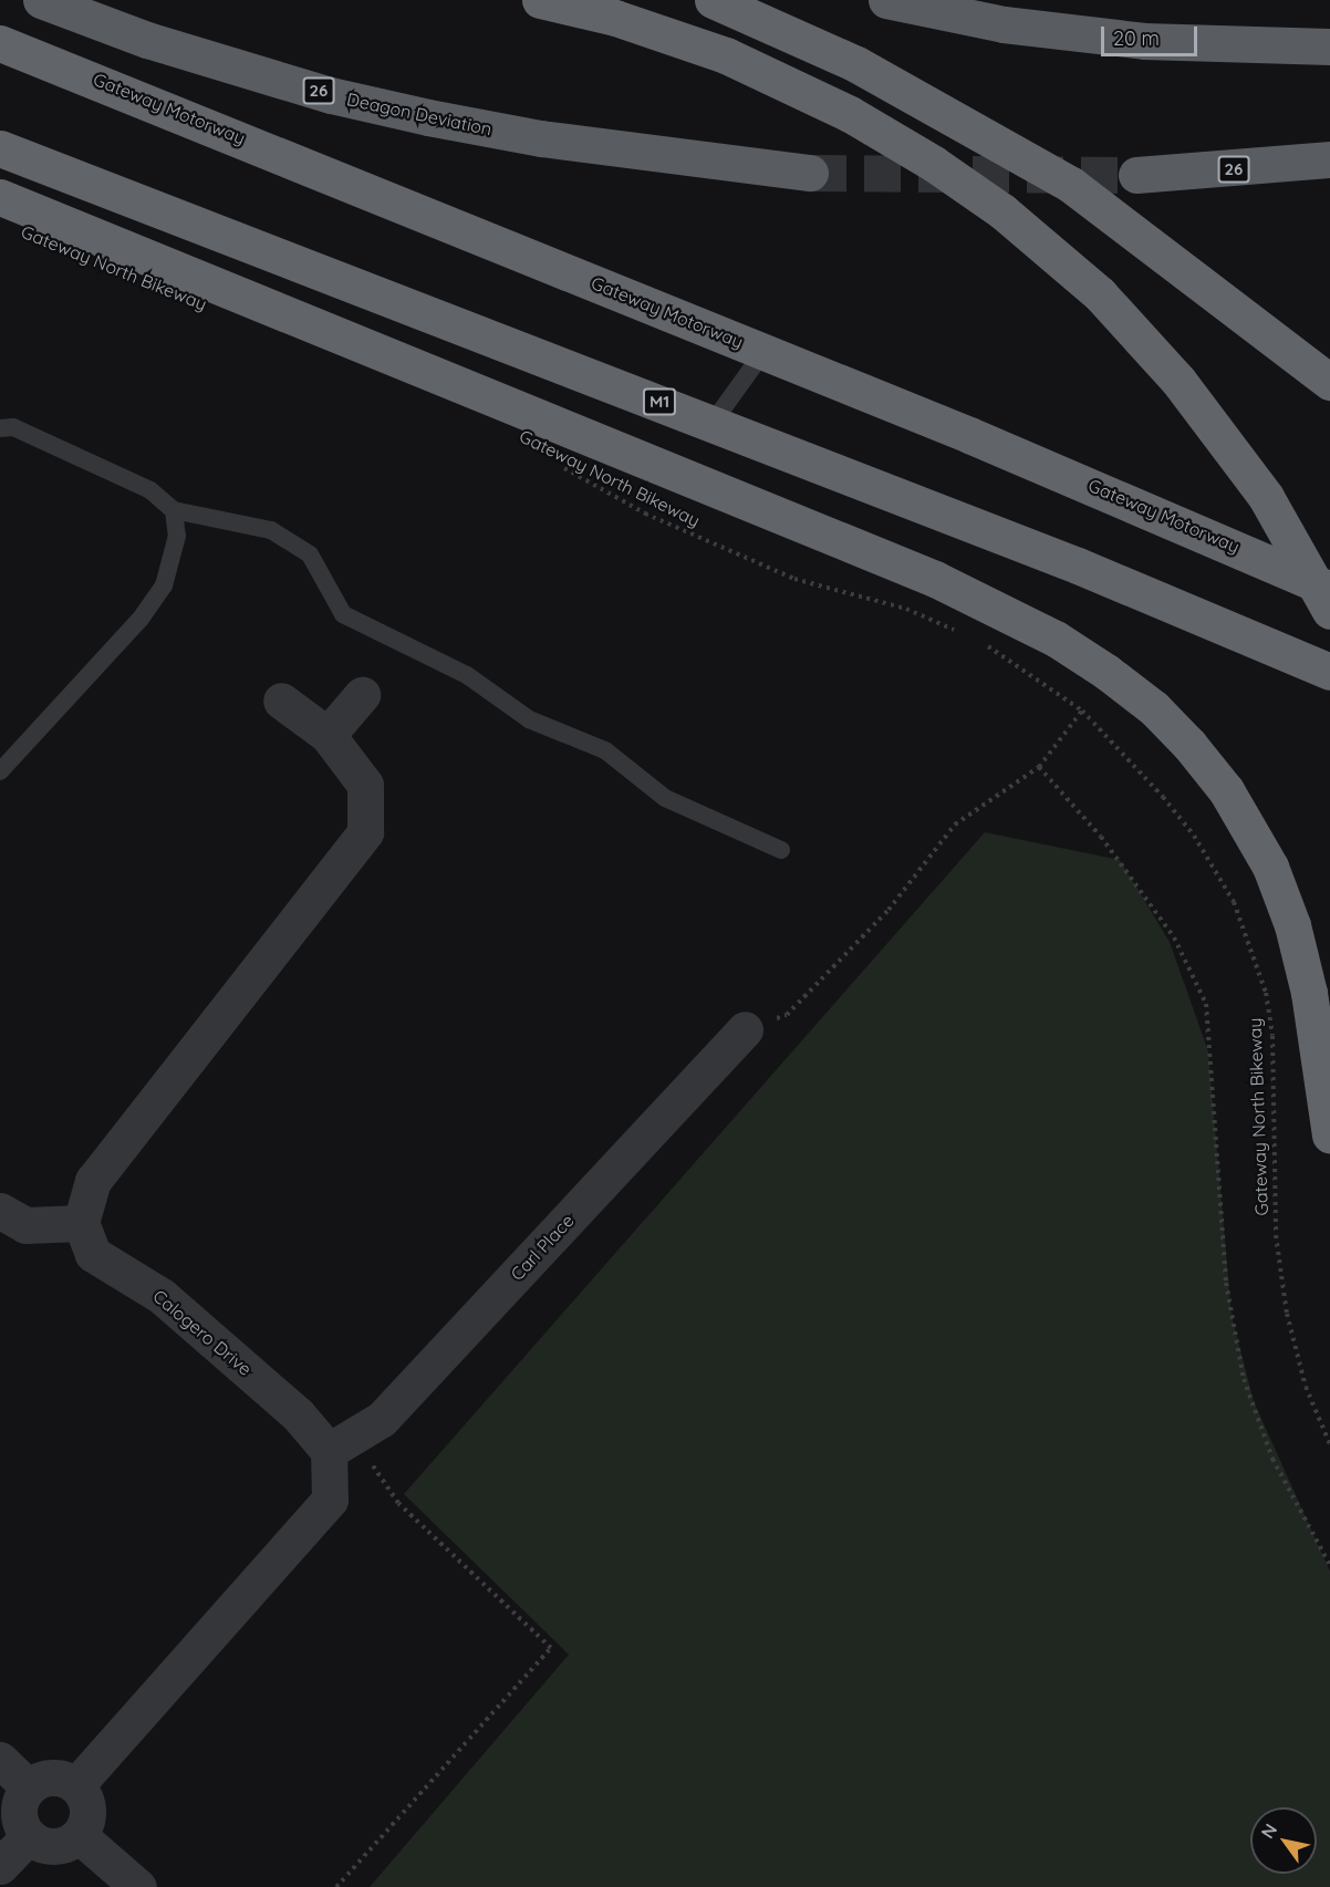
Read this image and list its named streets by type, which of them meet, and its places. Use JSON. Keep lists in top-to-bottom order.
{
  "streets": {
    "highway": [
      "26",
      "Gateway Motorway",
      "Deagon Deviation",
      "M1"
    ],
    "street": ["Carl Place", "Calogero Drive"],
    "path": ["Gateway North Bikeway"]
  },
  "crossings": [
    ["Carl Place", "Calogero Drive"]
  ],
  "scale_bar": "20 m",
  "north": "top left"
}
